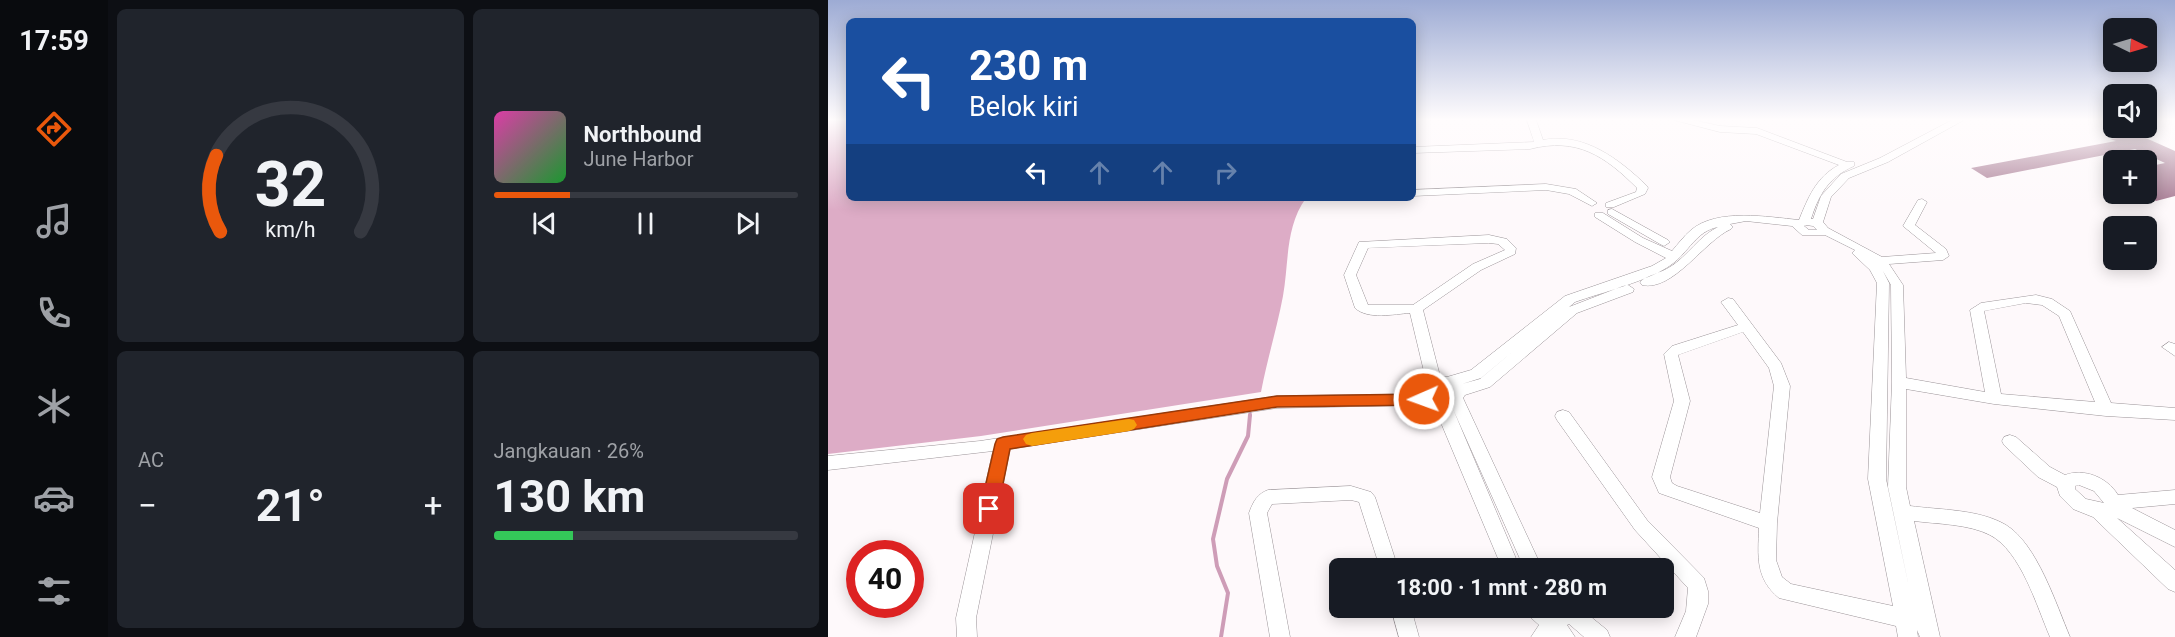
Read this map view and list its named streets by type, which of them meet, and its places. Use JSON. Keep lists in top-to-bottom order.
{
  "north": "right",
  "page": {
    "tabs": "17:59",
    "map_buttons": ["+", "−"],
    "turn": ["230 m", "Belok kiri"],
    "song": ["Northbound", "June Harbor"],
    "tile": [
      "AC",
      ["Jangkauan · 26%", "130 km"]
    ],
    "heat": ["−", "21°", "+"],
    "limit": "40",
    "trip": "18:00 · 1 mnt · 280 m",
    "gauge": ["32", "km/h"]
  }
}
